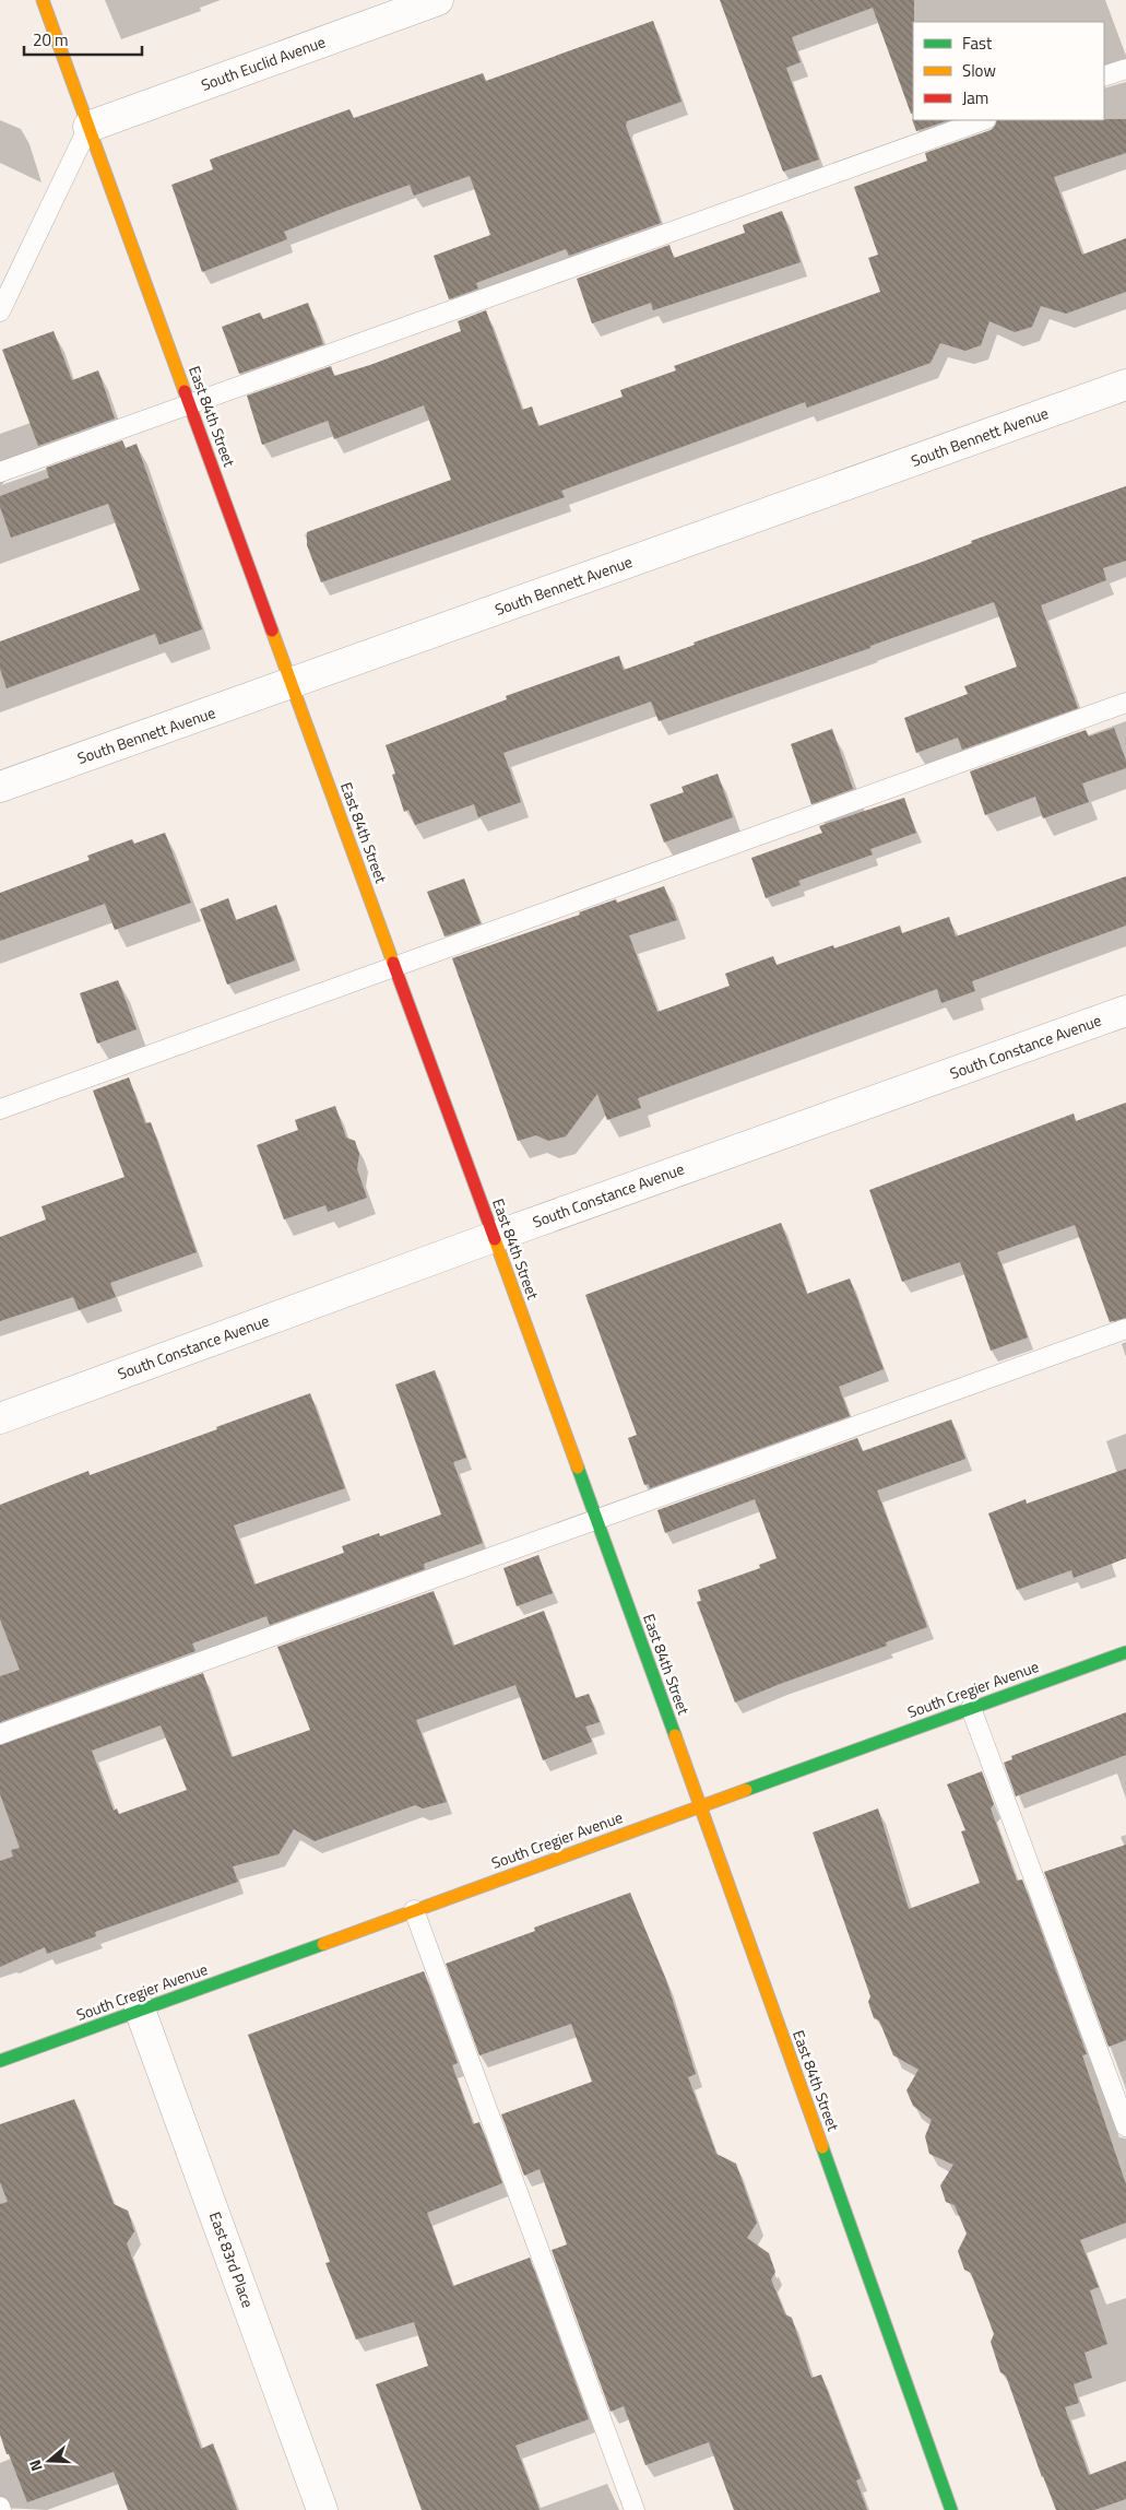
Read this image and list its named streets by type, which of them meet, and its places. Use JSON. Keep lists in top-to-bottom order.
{
  "streets": {
    "street": [
      "South Euclid Avenue",
      "East 84th Street",
      "South Bennett Avenue",
      "South Constance Avenue",
      "South Cregier Avenue",
      "East 83rd Place"
    ]
  },
  "crossings": [
    ["South Euclid Avenue", "East 84th Street"],
    ["East 84th Street", "South Bennett Avenue"],
    ["East 84th Street", "South Constance Avenue"],
    ["East 84th Street", "South Cregier Avenue"],
    ["South Cregier Avenue", "East 83rd Place"]
  ],
  "legend": ["Fast", "Slow", "Jam"],
  "scale_bar": "20 m",
  "north": "left"
}
